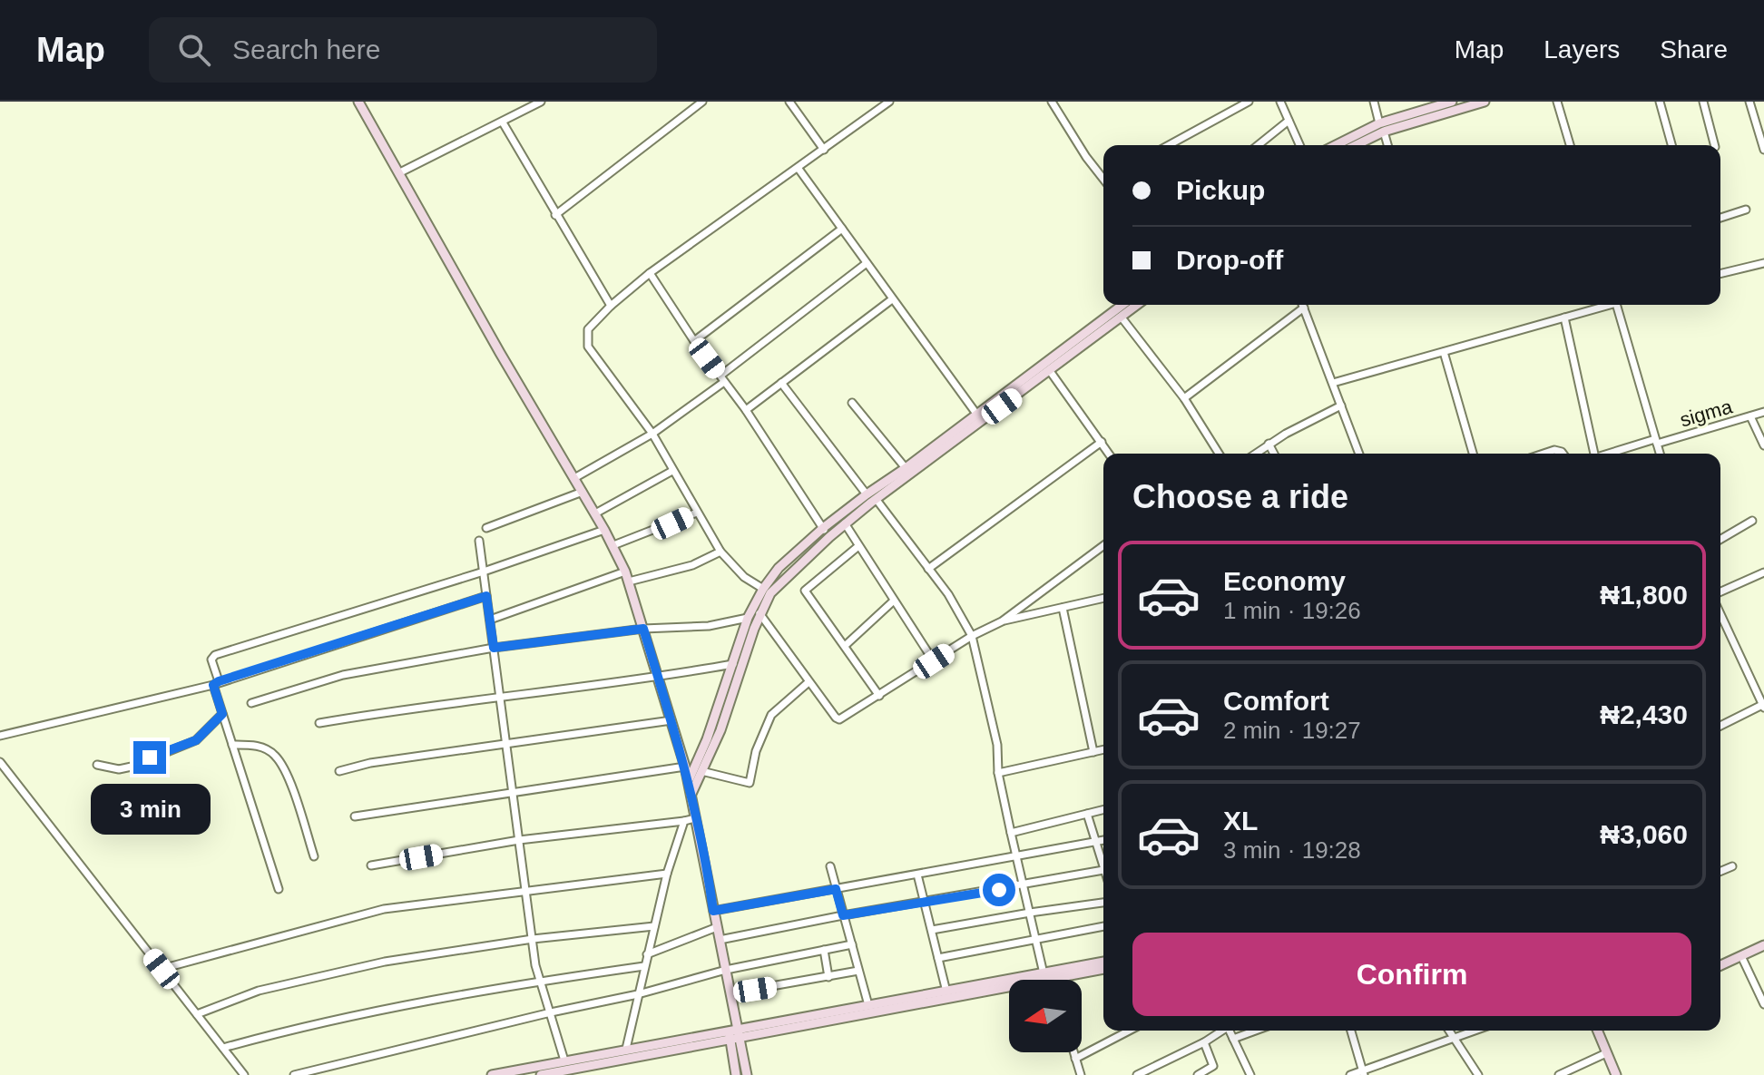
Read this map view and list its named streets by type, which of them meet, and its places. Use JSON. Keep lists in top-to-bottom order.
{
  "streets": {
    "street": ["sigma"]
  },
  "north": "left",
  "page": {
    "header": "Map",
    "search": "Search here",
    "nav": ["Map", "Layers", "Share"],
    "banner": ["Pickup", "Drop-off"],
    "heading": "Choose a ride",
    "list": [
      {
        "name": "Economy",
        "note": "1 min · 19:26",
        "value": "₦1,800"
      },
      {
        "name": "Comfort",
        "note": "2 min · 19:27",
        "value": "₦2,430"
      },
      {
        "name": "XL",
        "note": "3 min · 19:28",
        "value": "₦3,060"
      }
    ],
    "bubble": "3 min",
    "buttons": "Confirm"
  }
}
